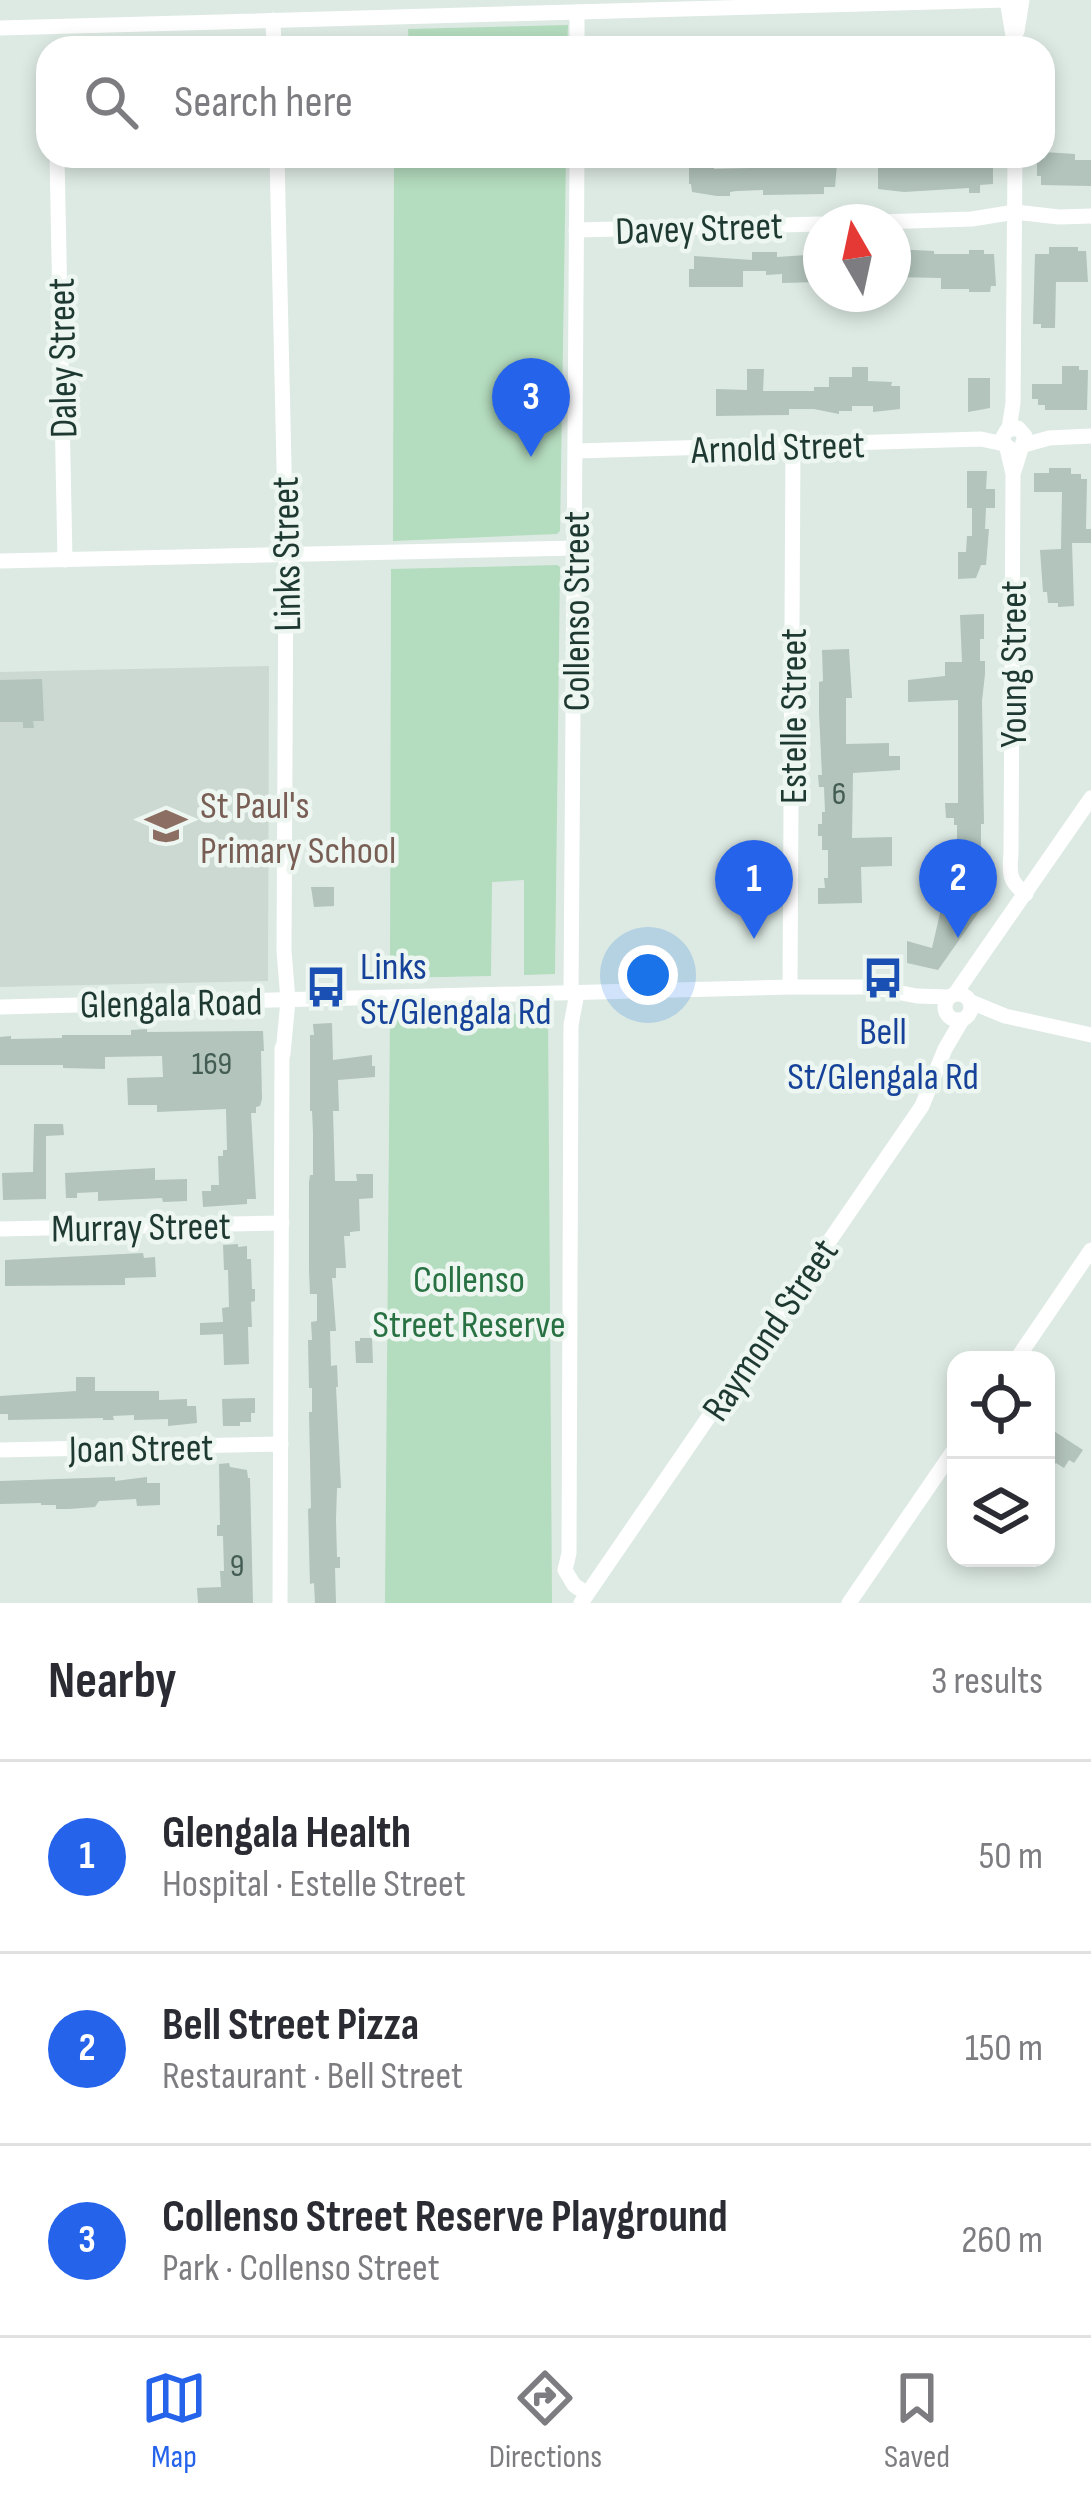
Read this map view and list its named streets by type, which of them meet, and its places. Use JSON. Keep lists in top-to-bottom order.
{
  "streets": {
    "street": [
      "Davey Street",
      "Daley Street",
      "Arnold Street",
      "Links Street",
      "Collenso Street",
      "Young Street",
      "Estelle Street",
      "Glengala Road",
      "Murray Street",
      "Raymond Street",
      "Joan Street"
    ]
  },
  "crossings": [
    ["Davey Street", "Collenso Street"],
    ["Arnold Street", "Collenso Street"],
    ["Arnold Street", "Young Street"],
    ["Arnold Street", "Estelle Street"],
    ["Links Street", "Glengala Road"],
    ["Links Street", "Murray Street"],
    ["Links Street", "Joan Street"],
    ["Collenso Street", "Glengala Road"],
    ["Collenso Street", "Raymond Street"],
    ["Estelle Street", "Glengala Road"],
    ["Glengala Road", "Raymond Street"]
  ],
  "parks": ["Collenso Street Reserve"],
  "places": {
    "school or university": ["St Paul's Primary School"],
    "bus stop": ["Bell St/Glengala Rd", "Links St/Glengala Rd"]
  },
  "house_numbers": ["6", "169", "9"],
  "north": "top",
  "page": {
    "search": "Search here",
    "pins": ["3", "2", "1"],
    "heading": ["Nearby", "3 results"],
    "list": [
      {
        "mark": "1",
        "name": "Glengala Health",
        "note": "Hospital · Estelle Street",
        "value": "50 m"
      },
      {
        "mark": "2",
        "name": "Bell Street Pizza",
        "note": "Restaurant · Bell Street",
        "value": "150 m"
      },
      {
        "mark": "3",
        "name": "Collenso Street Reserve Playground",
        "note": "Park · Collenso Street",
        "value": "260 m"
      }
    ],
    "nav": ["Map", "Directions", "Saved"]
  }
}
